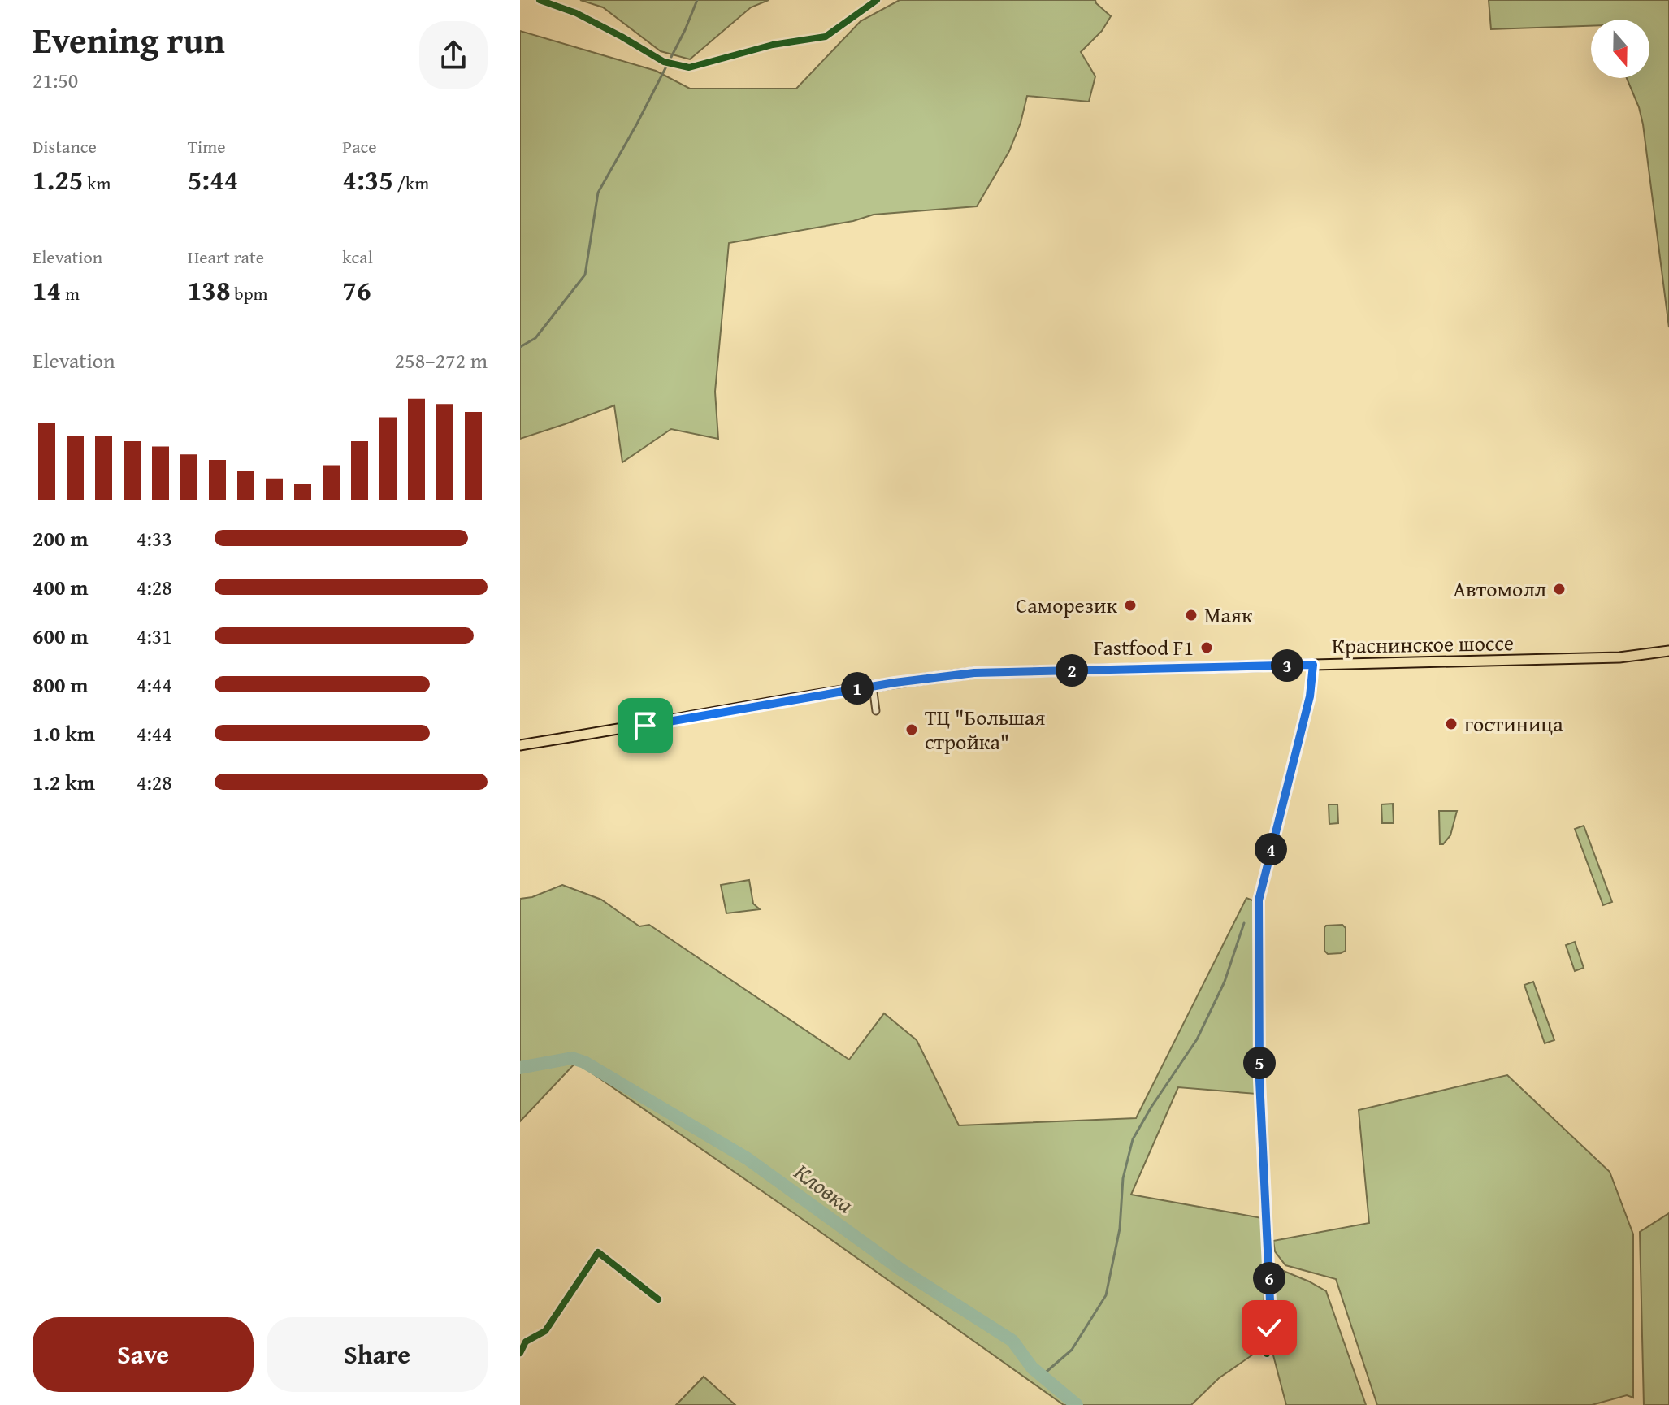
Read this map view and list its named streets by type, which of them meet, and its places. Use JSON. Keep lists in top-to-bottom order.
{
  "streets": {
    "main road": ["Краснинское шоссе"]
  },
  "water": ["Кловка"],
  "places": [
    "Автомолл",
    "Саморезик",
    "Маяк",
    "Fastfood F1",
    "гостиница",
    "ТЦ \"Большая стройка\""
  ],
  "north": "bottom",
  "page": {
    "heading": ["Evening run", "21:50"],
    "stats": [
      ["Distance", "1.25 km"],
      ["Time", "5:44"],
      ["Pace", "4:35 /km"],
      ["Elevation", "14 m"],
      ["Heart rate", "138 bpm"],
      ["kcal", "76"]
    ],
    "chart": ["Elevation", "258–272 m"],
    "list": [
      {
        "name": "200 m",
        "note": "4:33"
      },
      {
        "name": "400 m",
        "note": "4:28"
      },
      {
        "name": "600 m",
        "note": "4:31"
      },
      {
        "name": "800 m",
        "note": "4:44"
      },
      {
        "name": "1.0 km",
        "note": "4:44"
      },
      {
        "name": "1.2 km",
        "note": "4:28"
      }
    ],
    "pins": [
      "3",
      "2",
      "1",
      "4",
      "5",
      "6"
    ],
    "buttons": ["Save", "Share"]
  }
}
